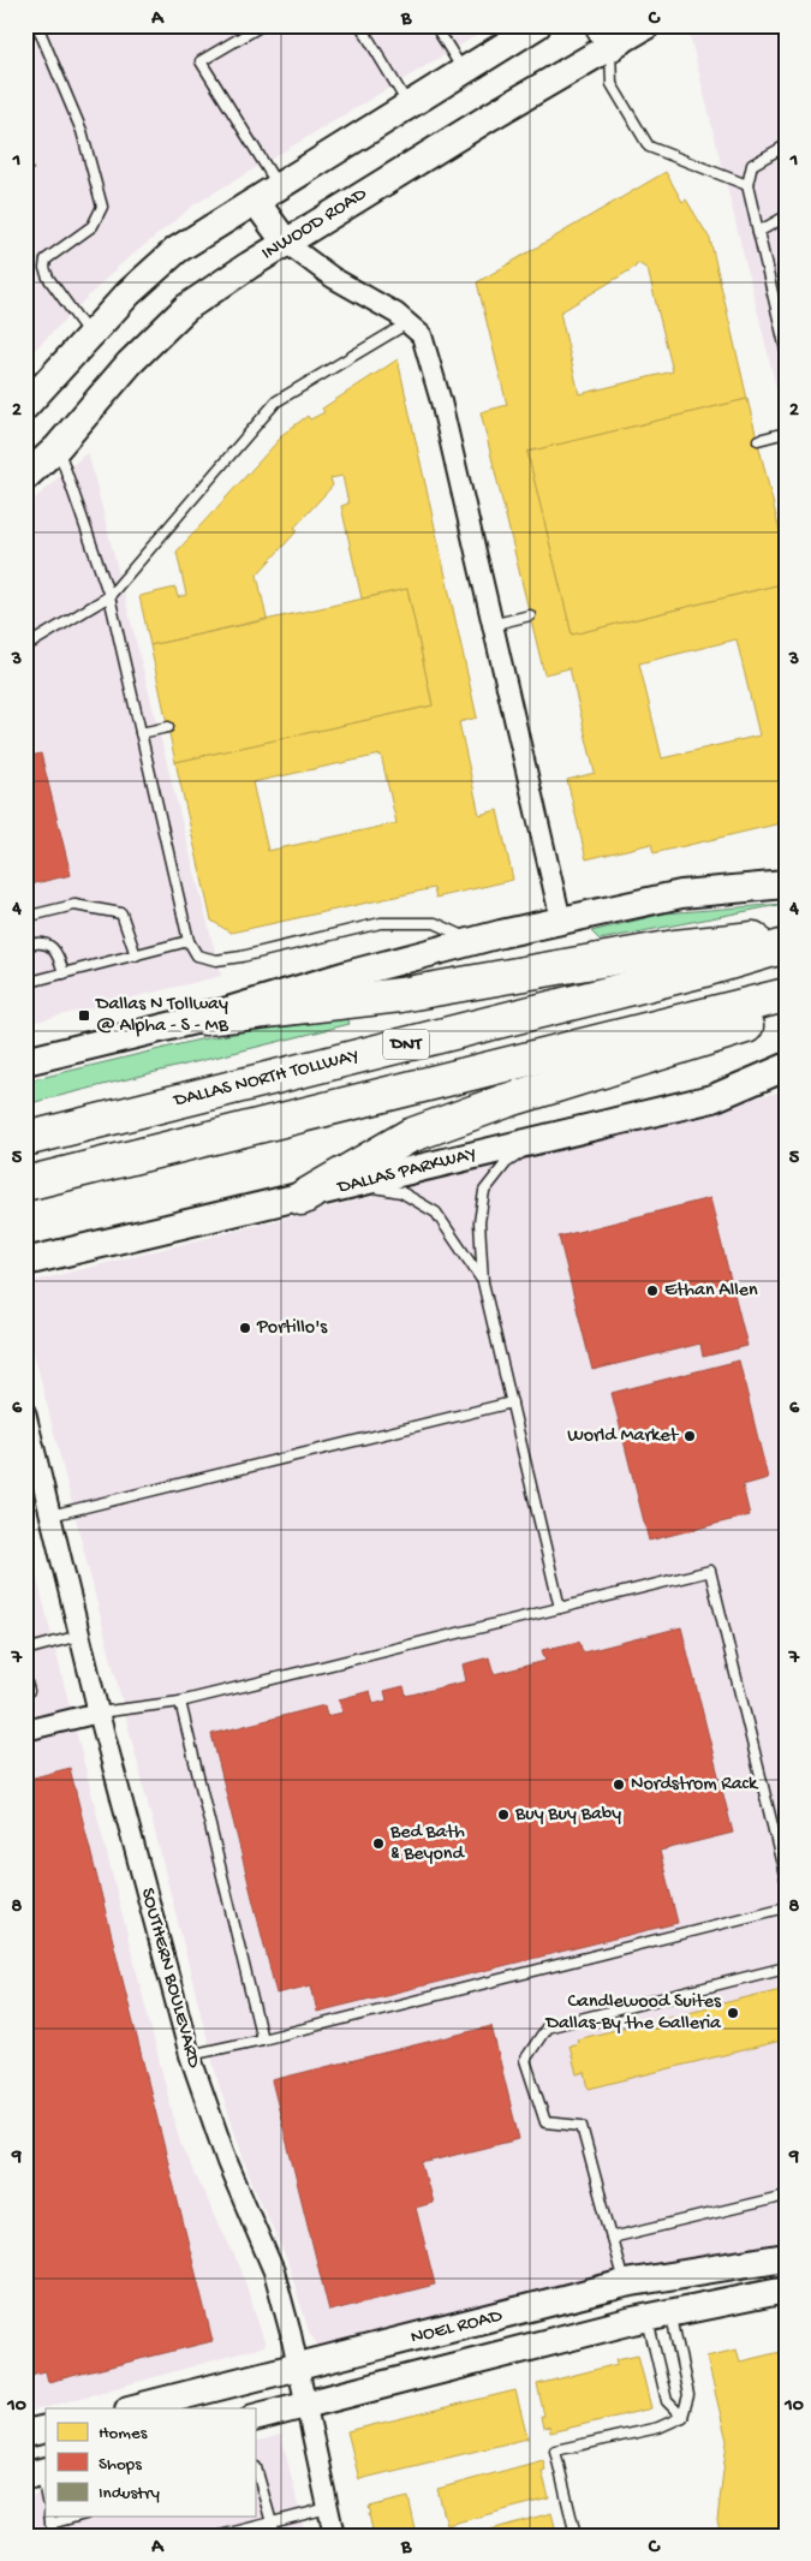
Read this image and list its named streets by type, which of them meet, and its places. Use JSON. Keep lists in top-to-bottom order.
{
  "streets": {
    "highway": ["DNT", "DALLAS NORTH TOLLWAY"],
    "main road": ["INWOOD ROAD", "DALLAS PARKWAY", "NOEL ROAD"],
    "street": ["SOUTHERN BOULEVARD"]
  },
  "crossings": [
    ["SOUTHERN BOULEVARD", "NOEL ROAD"]
  ],
  "places": {
    "transit": ["Dallas N Tollway @ Alpha - S - MB"],
    "other": [
      "Ethan Allen",
      "Portillo's",
      "World Market",
      "Nordstrom Rack",
      "Buy Buy Baby",
      "Bed Bath & Beyond",
      "Candlewood Suites Dallas-By the Galleria"
    ]
  },
  "legend": ["Homes", "Shops", "Industry"],
  "grid": {
    "columns": ["A", "B", "C"],
    "rows": [
      "1",
      "2",
      "3",
      "4",
      "5",
      "6",
      "7",
      "8",
      "9",
      "10"
    ]
  }
}
